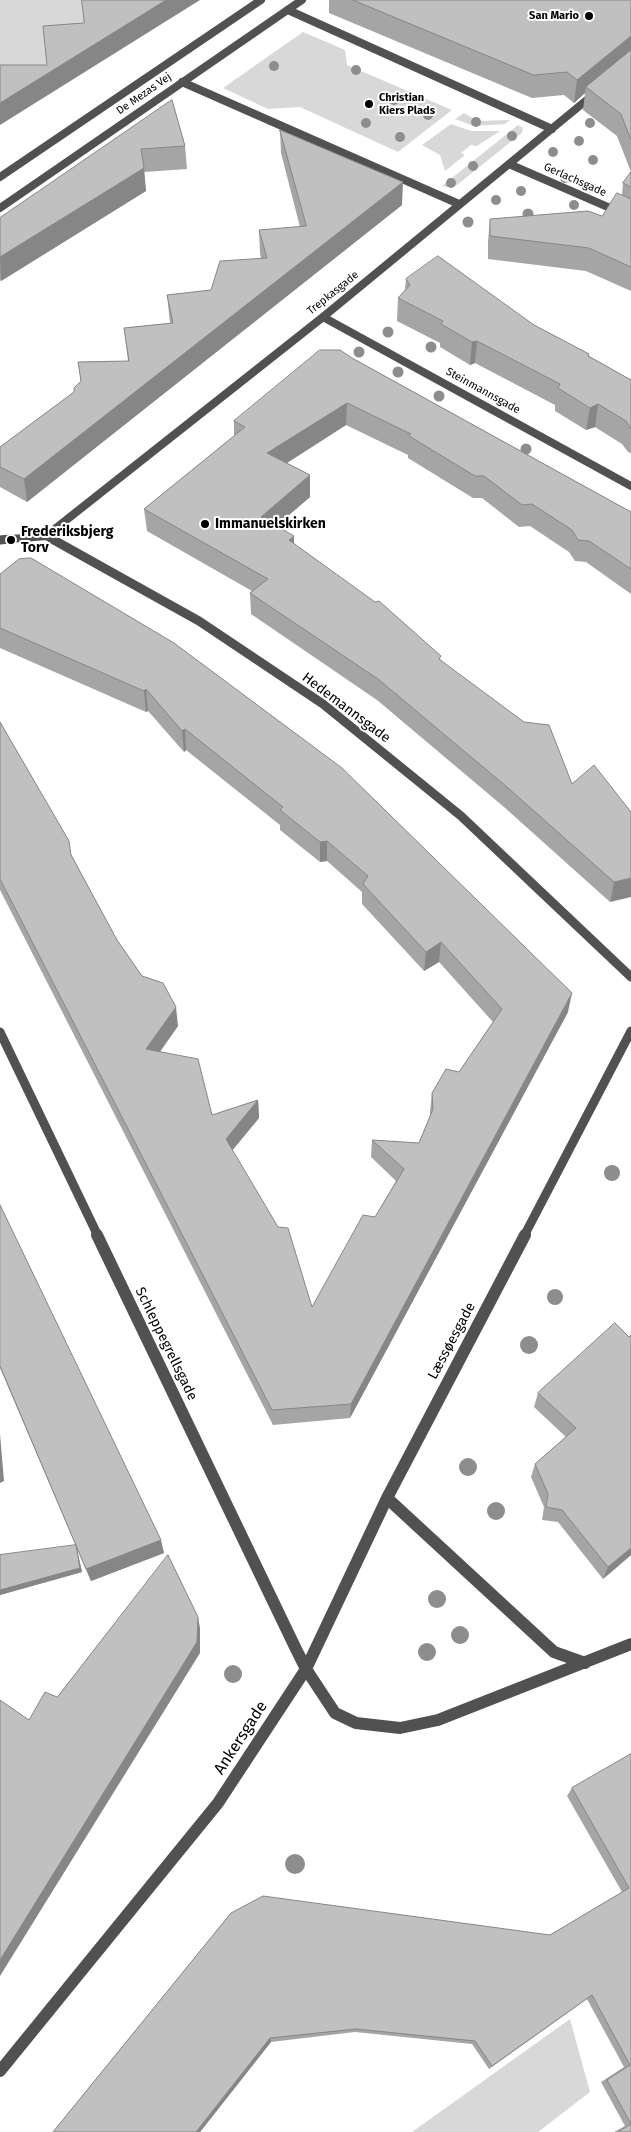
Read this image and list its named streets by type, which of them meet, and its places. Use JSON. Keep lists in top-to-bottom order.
{
  "streets": {
    "street": [
      "De Mezas Vej",
      "Gerlachsgade",
      "Trepkasgade",
      "Steinmannsgade",
      "Hedemannsgade",
      "Læssøesgade",
      "Schleppegrellsgade",
      "Ankersgade"
    ]
  },
  "crossings": [
    ["Gerlachsgade", "Trepkasgade"],
    ["Trepkasgade", "Steinmannsgade"],
    ["Trepkasgade", "Hedemannsgade"],
    ["Læssøesgade", "Schleppegrellsgade"],
    ["Læssøesgade", "Ankersgade"],
    ["Schleppegrellsgade", "Ankersgade"]
  ],
  "places": [
    "San Mario",
    "Christian Kiers Plads",
    "Immanuelskirken",
    "Frederiksbjerg Torv"
  ]
}
